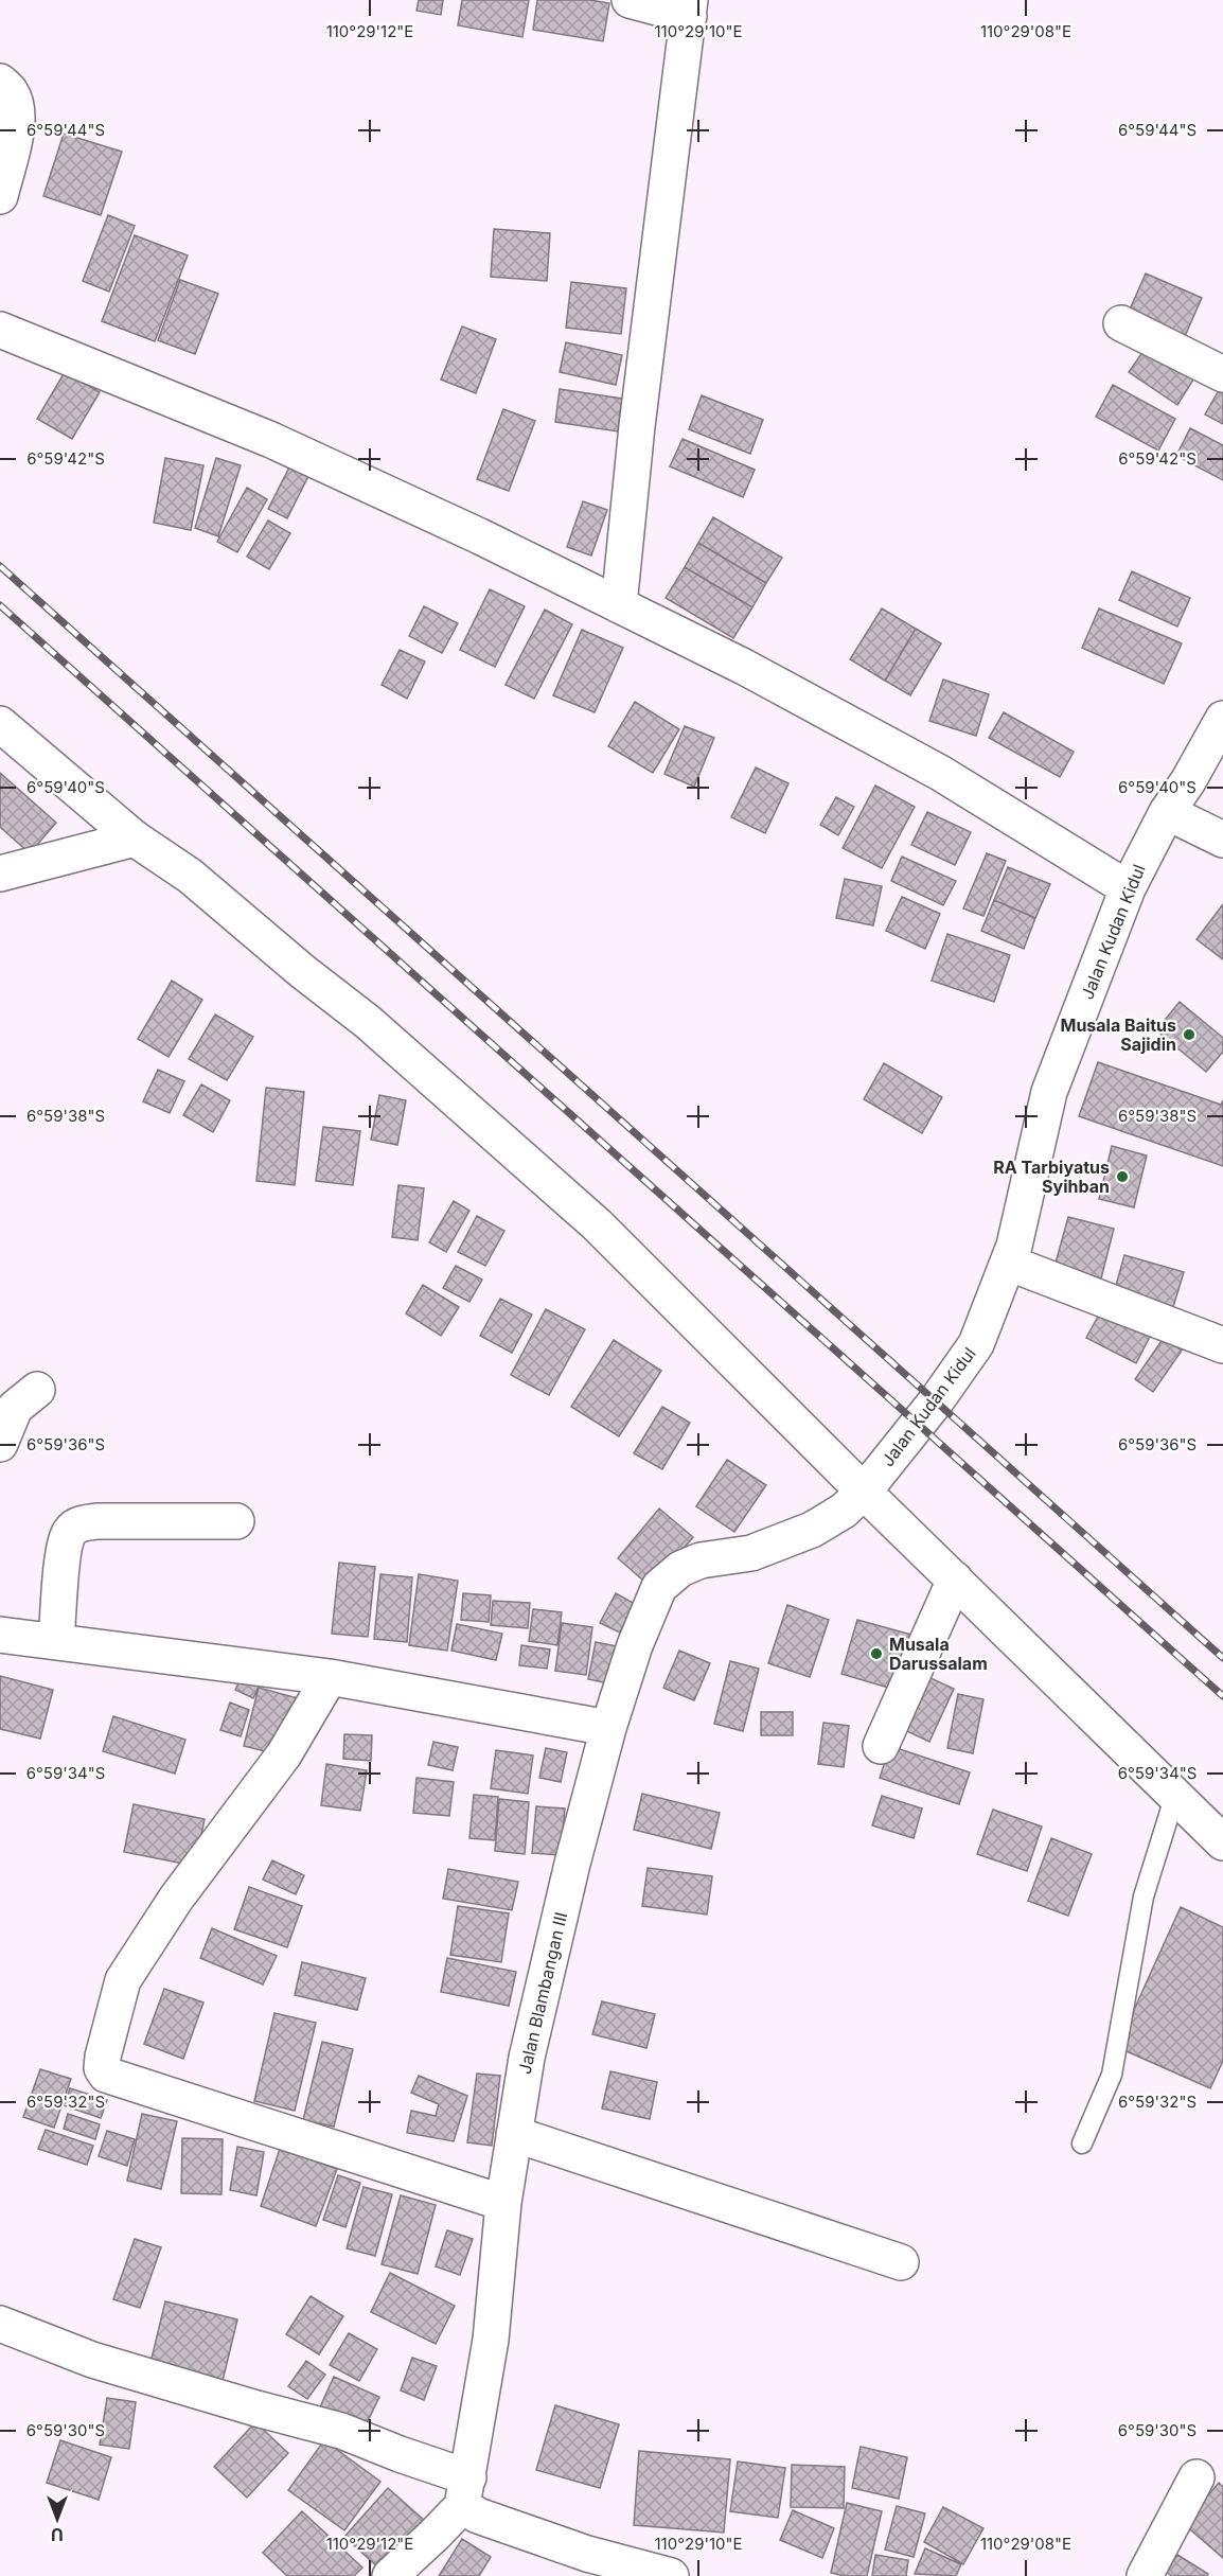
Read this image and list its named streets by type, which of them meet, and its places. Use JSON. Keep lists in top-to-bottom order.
{
  "streets": {
    "street": ["Jalan Kudan Kidul", "Jalan Blambangan III"]
  },
  "crossings": [
    ["Jalan Kudan Kidul", "Jalan Blambangan III"]
  ],
  "places": ["Musala Baitus Sajidin", "RA Tarbiyatus Syihban", "Musala Darussalam"],
  "north": "bottom",
  "coordinates": [
    "110°29'12\"E",
    "110°29'10\"E",
    "110°29'08\"E",
    "6°59'44\"S",
    "6°59'42\"S",
    "6°59'40\"S",
    "6°59'38\"S",
    "6°59'36\"S",
    "6°59'34\"S",
    "6°59'32\"S",
    "6°59'30\"S"
  ]
}
